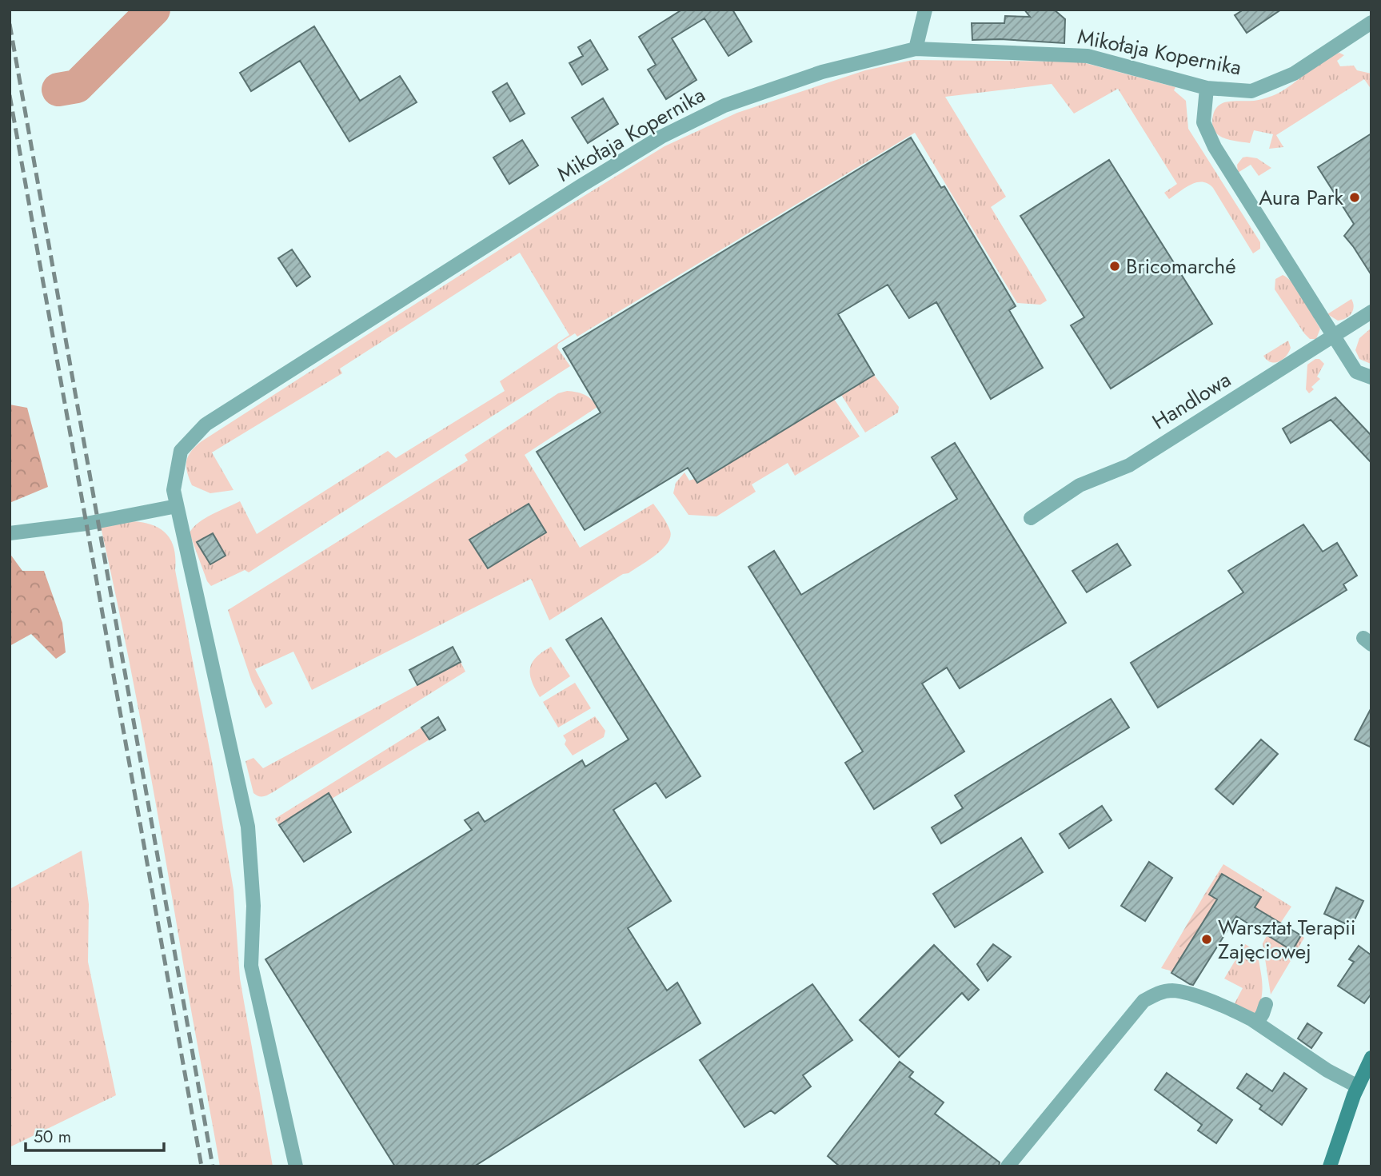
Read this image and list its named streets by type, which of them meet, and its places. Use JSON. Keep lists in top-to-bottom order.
{
  "streets": {
    "street": ["Mikołaja Kopernika", "Handlowa"]
  },
  "places": ["Aura Park", "Bricomarché", "Warsztat Terapii Zajęciowej"],
  "scale_bar": "50 m"
}
